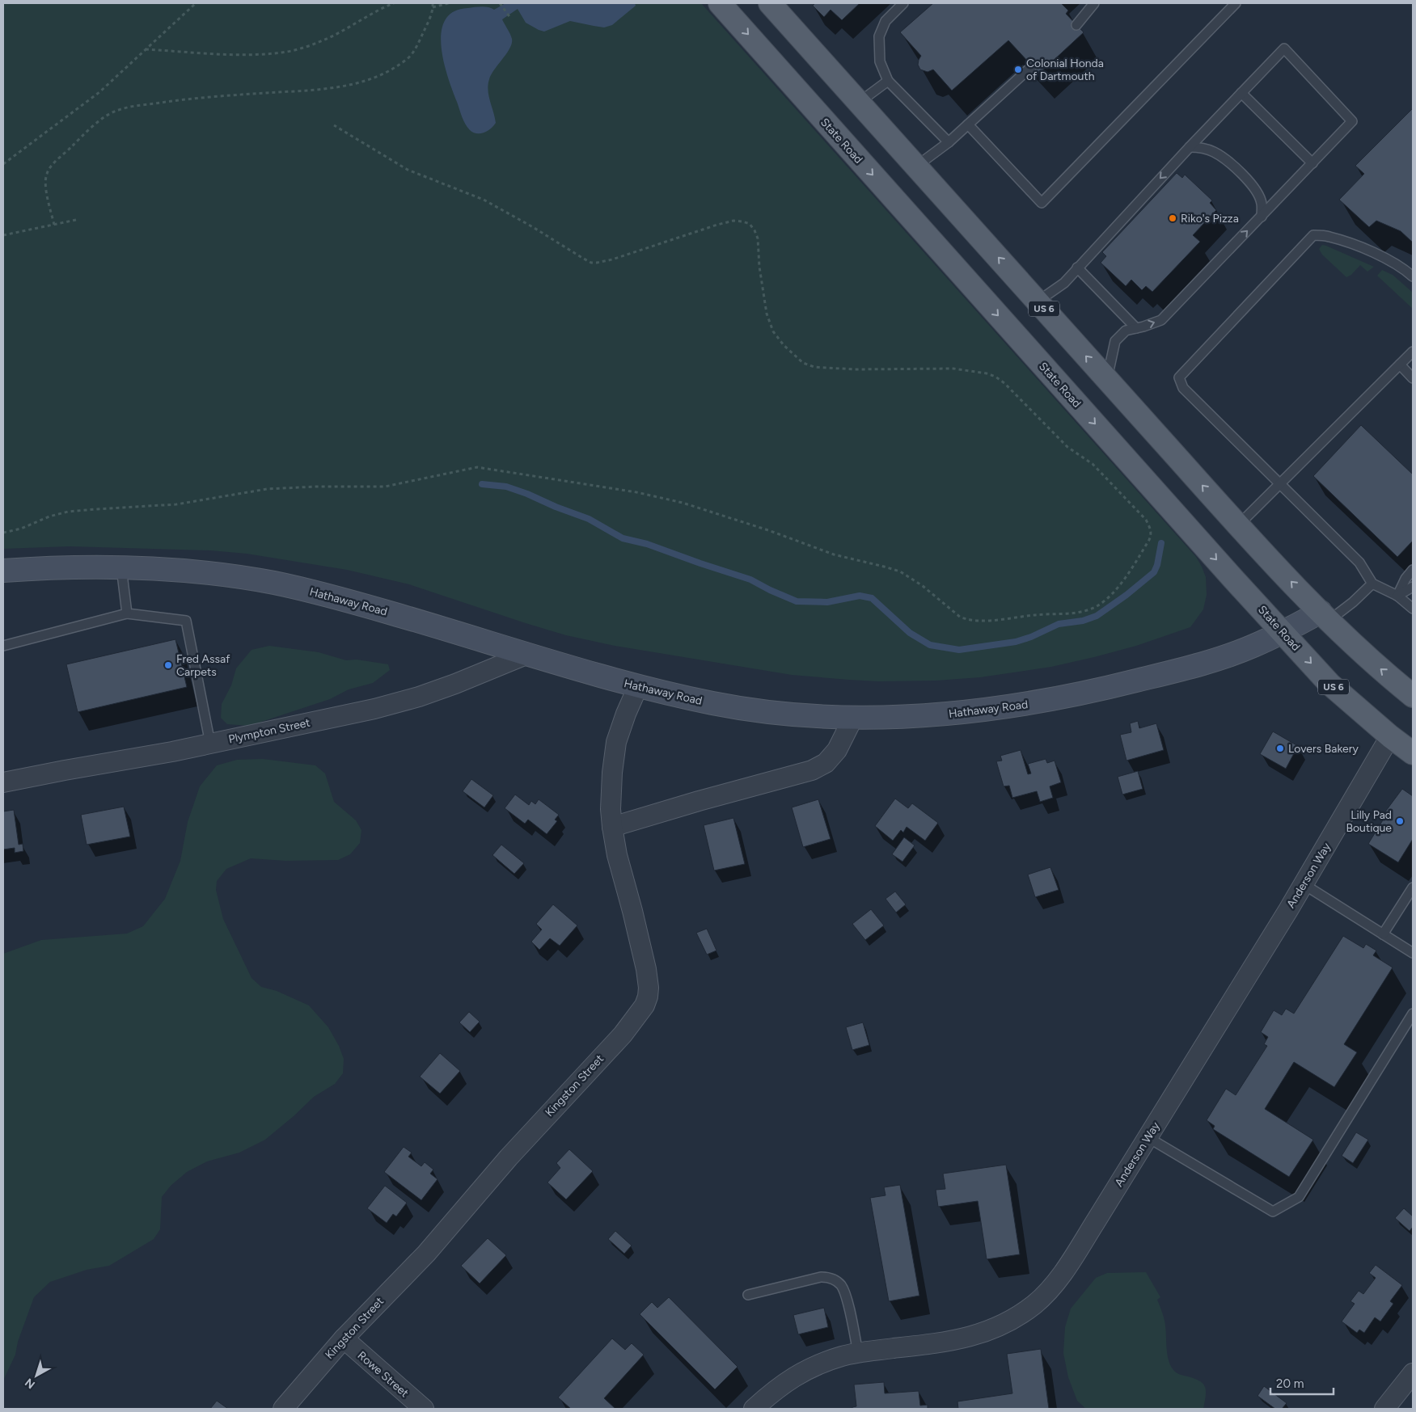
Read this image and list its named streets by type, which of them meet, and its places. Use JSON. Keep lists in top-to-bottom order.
{
  "streets": {
    "main road": ["State Road", "US 6", "Hathaway Road"],
    "street": [
      "Plympton Street",
      "Anderson Way",
      "Kingston Street",
      "Rowe Street"
    ]
  },
  "crossings": [
    ["State Road", "Hathaway Road"],
    ["State Road", "Anderson Way"],
    ["US 6", "Hathaway Road"],
    ["Hathaway Road", "Plympton Street"],
    ["Hathaway Road", "Kingston Street"],
    ["Kingston Street", "Rowe Street"]
  ],
  "places": [
    "Colonial Honda of Dartmouth",
    "Riko's Pizza",
    "Fred Assaf Carpets",
    "Lovers Bakery",
    "Lilly Pad Boutique"
  ],
  "scale_bar": "20 m",
  "north": "bottom left"
}
